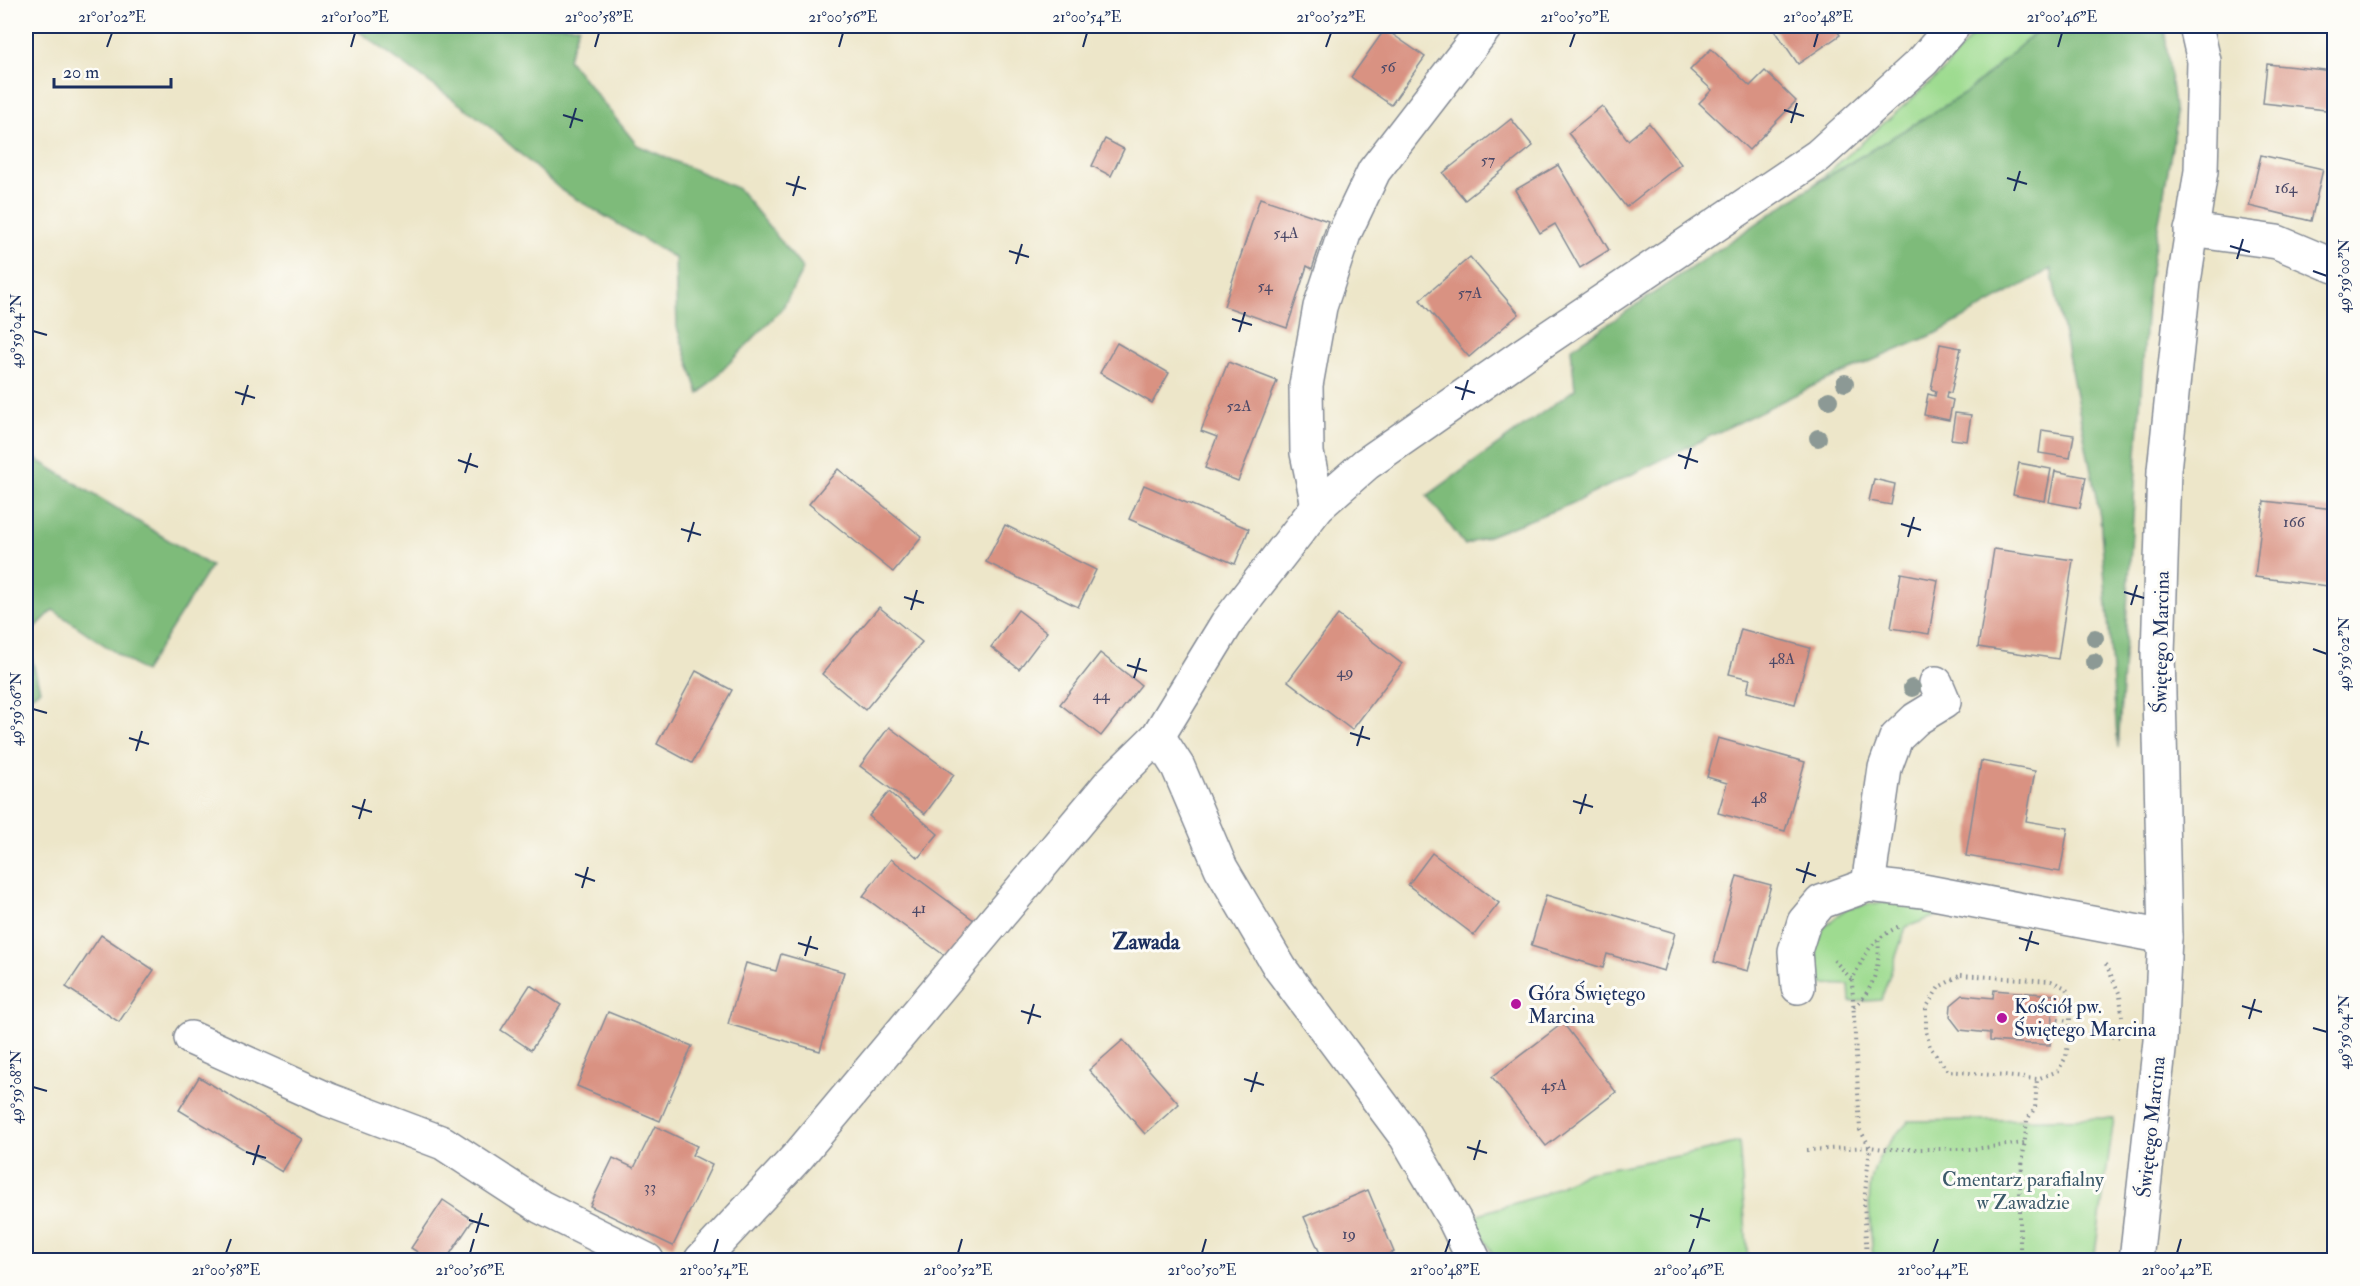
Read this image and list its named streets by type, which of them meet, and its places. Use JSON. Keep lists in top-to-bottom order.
{
  "streets": {
    "street": ["Świętego Marcina"]
  },
  "districts": ["Zawada"],
  "parks": ["Cmentarz parafialny w Zawadzie"],
  "places": ["Góra Świętego Marcina", "Kościół pw. Świętego Marcina"],
  "house_numbers": [
    "56",
    "57",
    "164",
    "54A",
    "54",
    "57A",
    "52A",
    "166",
    "48A",
    "49",
    "44",
    "48",
    "41",
    "45A",
    "33",
    "19"
  ],
  "scale_bar": "20 m",
  "coordinates": [
    "21°01'02\"E",
    "21°01'00\"E",
    "21°00'58\"E",
    "21°00'56\"E",
    "21°00'54\"E",
    "21°00'52\"E",
    "21°00'50\"E",
    "21°00'48\"E",
    "21°00'46\"E",
    "49°59'00\"N",
    "49°59'04\"N",
    "49°59'02\"N",
    "49°59'06\"N",
    "49°59'08\"N",
    "21°00'44\"E",
    "21°00'42\"E"
  ]
}
